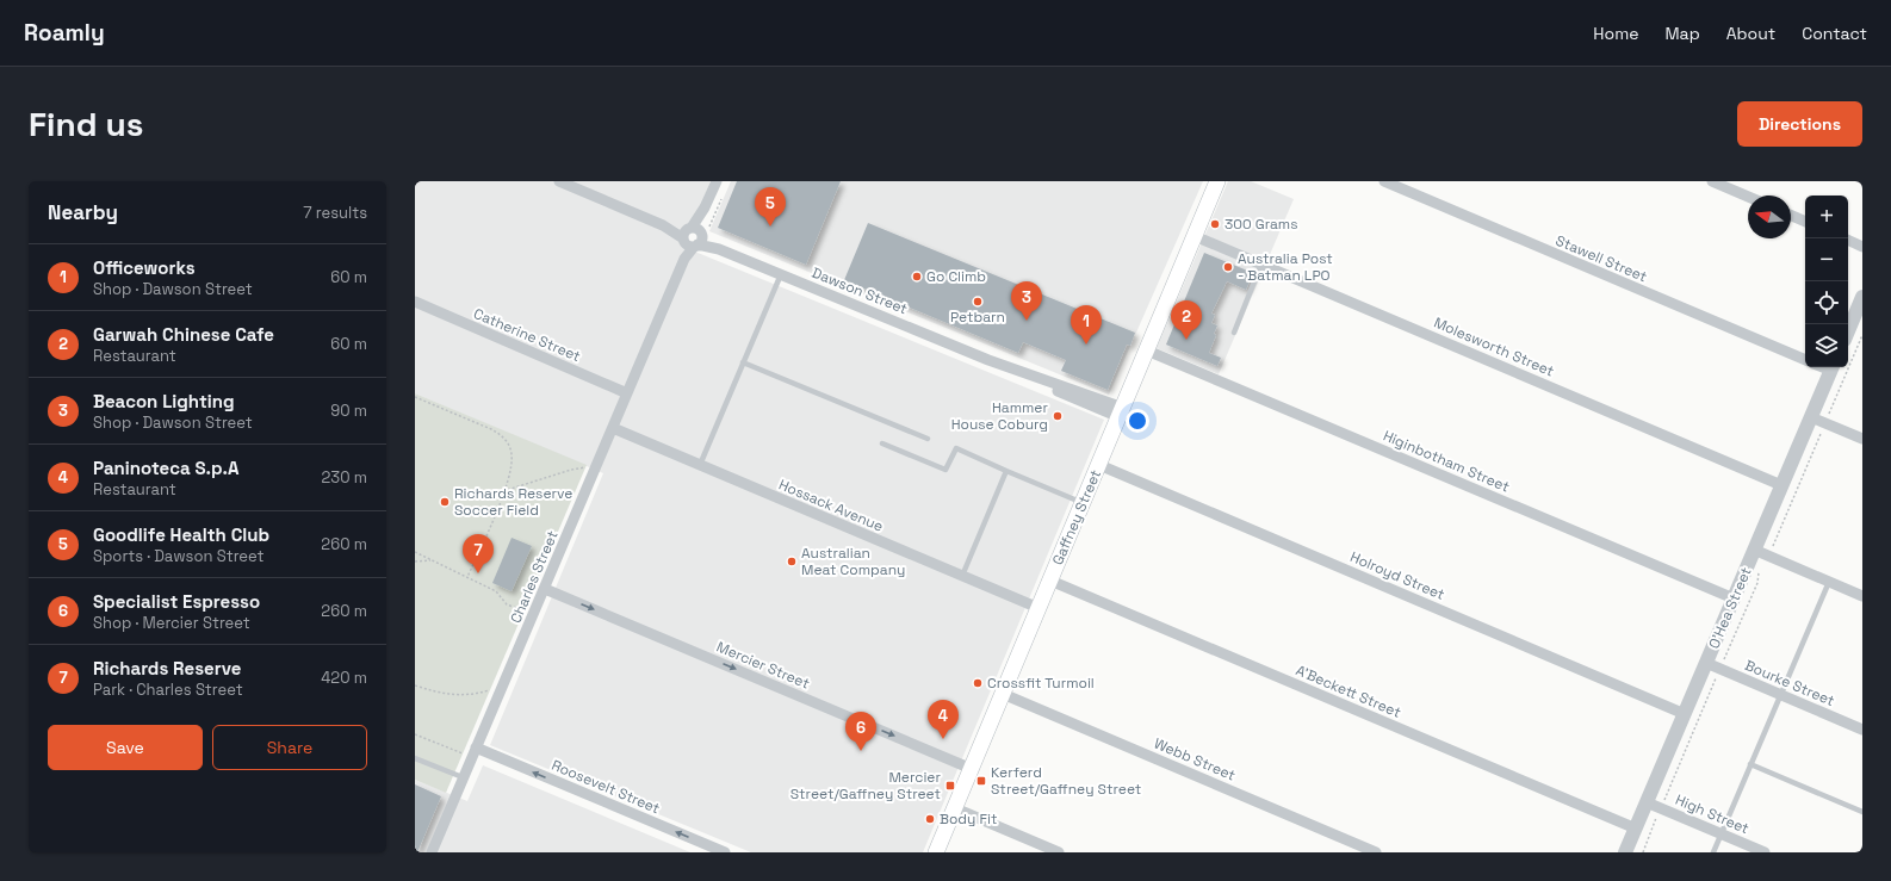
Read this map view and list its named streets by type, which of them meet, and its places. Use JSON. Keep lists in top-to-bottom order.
{
  "streets": {
    "main road": ["Gaffney Street"],
    "street": [
      "Stawell Street",
      "Dawson Street",
      "Catherine Street",
      "Molesworth Street",
      "Higinbotham Street",
      "Hossack Avenue",
      "Holroyd Street",
      "Charles Street",
      "O'Hea Street",
      "Mercier Street",
      "Bourke Street",
      "A'Beckett Street",
      "Webb Street",
      "Roosevelt Street",
      "High Street"
    ]
  },
  "crossings": [
    ["Dawson Street", "Gaffney Street"],
    ["Dawson Street", "Charles Street"],
    ["Catherine Street", "Charles Street"],
    ["Molesworth Street", "Gaffney Street"],
    ["Molesworth Street", "O'Hea Street"],
    ["Higinbotham Street", "Gaffney Street"],
    ["Higinbotham Street", "O'Hea Street"],
    ["Hossack Avenue", "Gaffney Street"],
    ["Hossack Avenue", "Charles Street"],
    ["Gaffney Street", "Holroyd Street"],
    ["Gaffney Street", "Mercier Street"],
    ["Gaffney Street", "A'Beckett Street"],
    ["Gaffney Street", "Webb Street"],
    ["Holroyd Street", "O'Hea Street"],
    ["Charles Street", "Mercier Street"],
    ["Charles Street", "Roosevelt Street"],
    ["O'Hea Street", "Bourke Street"],
    ["O'Hea Street", "A'Beckett Street"],
    ["O'Hea Street", "High Street"]
  ],
  "one_way": ["Mercier Street", "Roosevelt Street"],
  "places": {
    "other": [
      "300 Grams",
      "Australia Post - Batman LPO",
      "Go Climb",
      "Petbarn",
      "Hammer House Coburg",
      "Richards Reserve Soccer Field",
      "Australian Meat Company",
      "Crossfit Turmoil",
      "Body Fit"
    ],
    "transit": ["Kerferd Street/Gaffney Street", "Mercier Street/Gaffney Street"]
  },
  "north": "left",
  "page": {
    "header": "Roamly",
    "nav": [
      "Home",
      "Map",
      "About",
      "Contact"
    ],
    "buttons": [
      "Directions",
      ["Save", "Share"]
    ],
    "title": "Find us",
    "heading": ["Nearby", "7 results"],
    "pins": [
      "5",
      "3",
      "2",
      "1",
      "7",
      "4",
      "6"
    ],
    "map_buttons": ["+", "−"],
    "list": [
      {
        "mark": "1",
        "name": "Officeworks",
        "note": "Shop · Dawson Street",
        "value": "60 m"
      },
      {
        "mark": "2",
        "name": "Garwah Chinese Cafe",
        "note": "Restaurant",
        "value": "60 m"
      },
      {
        "mark": "3",
        "name": "Beacon Lighting",
        "note": "Shop · Dawson Street",
        "value": "90 m"
      },
      {
        "mark": "4",
        "name": "Paninoteca S.p.A",
        "note": "Restaurant",
        "value": "230 m"
      },
      {
        "mark": "5",
        "name": "Goodlife Health Club",
        "note": "Sports · Dawson Street",
        "value": "260 m"
      },
      {
        "mark": "6",
        "name": "Specialist Espresso",
        "note": "Shop · Mercier Street",
        "value": "260 m"
      },
      {
        "mark": "7",
        "name": "Richards Reserve",
        "note": "Park · Charles Street",
        "value": "420 m"
      }
    ]
  }
}
